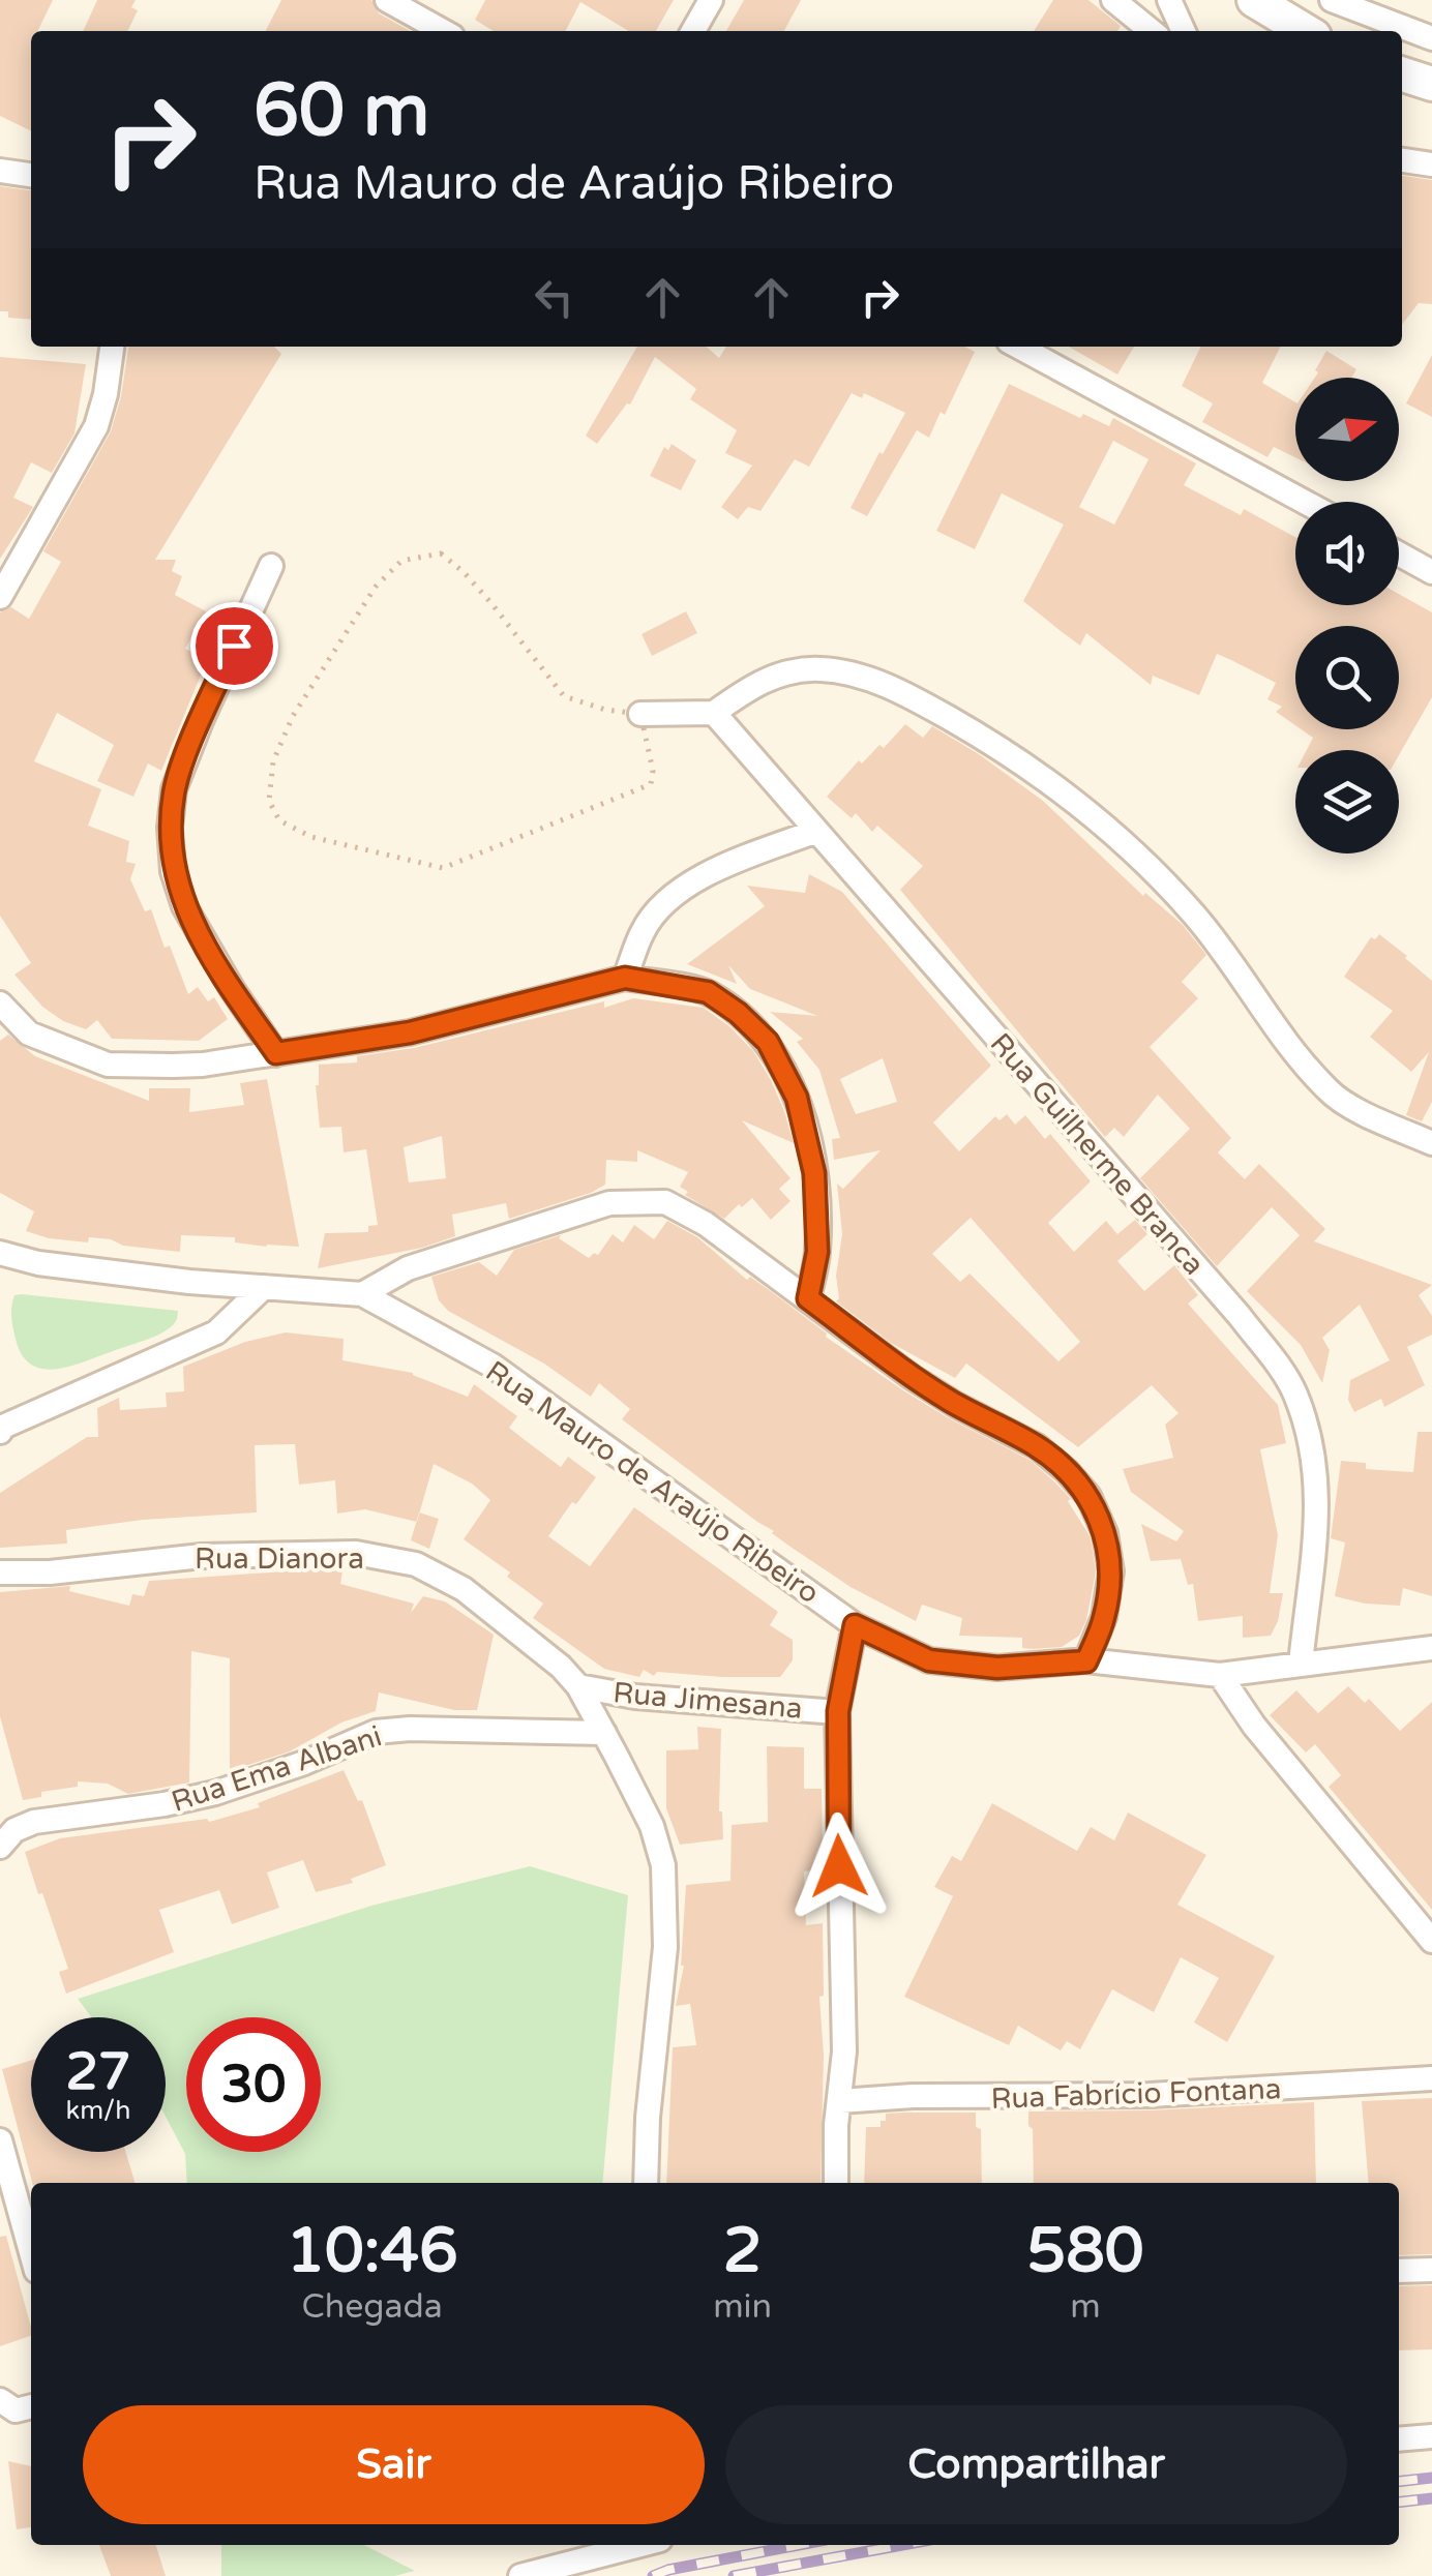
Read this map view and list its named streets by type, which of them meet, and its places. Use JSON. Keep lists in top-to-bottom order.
{
  "streets": {
    "street": [
      "Rua Guilherme Branca",
      "Rua Mauro de Araújo Ribeiro",
      "Rua Dianora",
      "Rua Jimesana",
      "Rua Ema Albani",
      "Rua Fabrício Fontana"
    ]
  },
  "crossings": [
    ["Rua Guilherme Branca", "Rua Mauro de Araújo Ribeiro"],
    ["Rua Dianora", "Rua Jimesana"]
  ],
  "north": "right",
  "page": {
    "turn": ["60 m", "Rua Mauro de Araújo Ribeiro"],
    "speed": "27 km/h",
    "limit": "30",
    "eta": [
      "10:46",
      "Chegada",
      "2",
      "min",
      "580",
      "m"
    ],
    "buttons": ["Sair", "Compartilhar"]
  }
}
